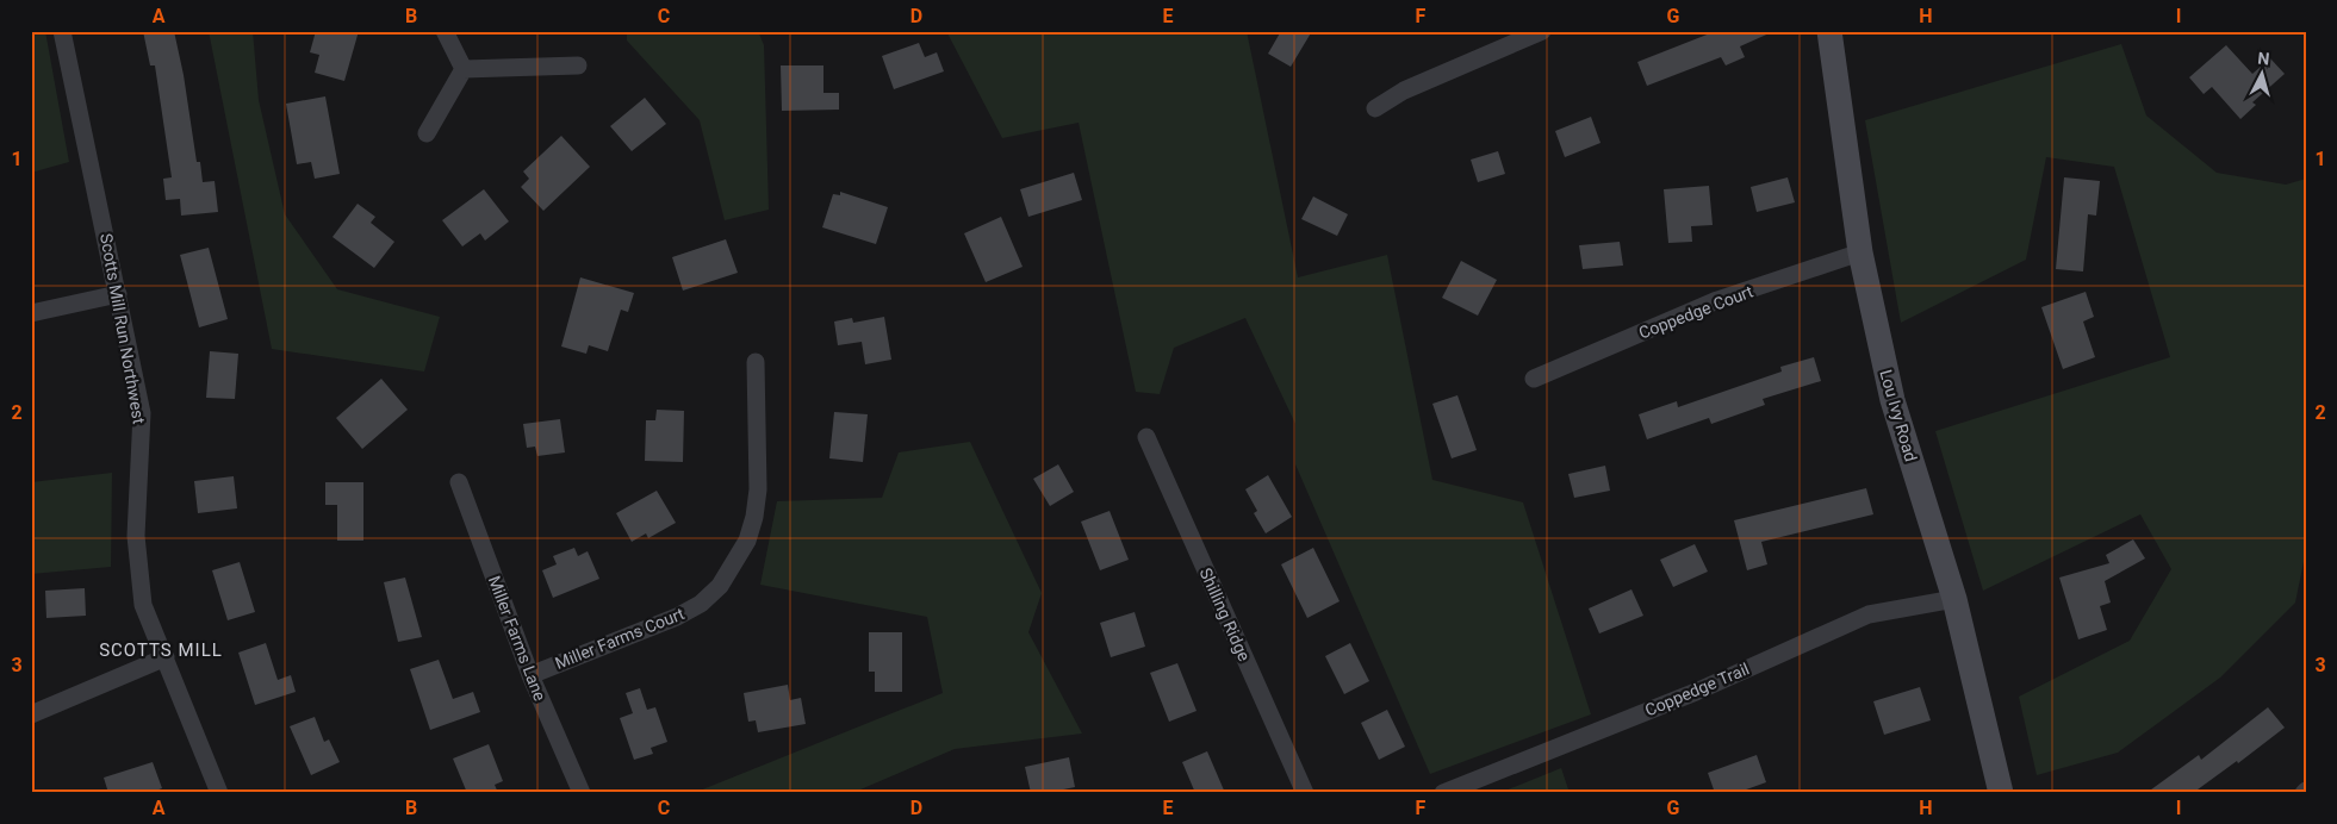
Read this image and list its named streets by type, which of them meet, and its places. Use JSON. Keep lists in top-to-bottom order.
{
  "streets": {
    "street": [
      "Coppedge Court",
      "Scotts Mill Run Northwest",
      "Lou Ivy Road",
      "Shilling Ridge",
      "Miller Farms Lane",
      "Miller Farms Court",
      "Coppedge Trail"
    ]
  },
  "crossings": [
    ["Coppedge Court", "Lou Ivy Road"],
    ["Lou Ivy Road", "Coppedge Trail"],
    ["Miller Farms Lane", "Miller Farms Court"]
  ],
  "districts": ["SCOTTS MILL"],
  "north": "top",
  "grid": {
    "columns": [
      "A",
      "B",
      "C",
      "D",
      "E",
      "F",
      "G",
      "H",
      "I"
    ],
    "rows": ["1", "2", "3"]
  }
}
